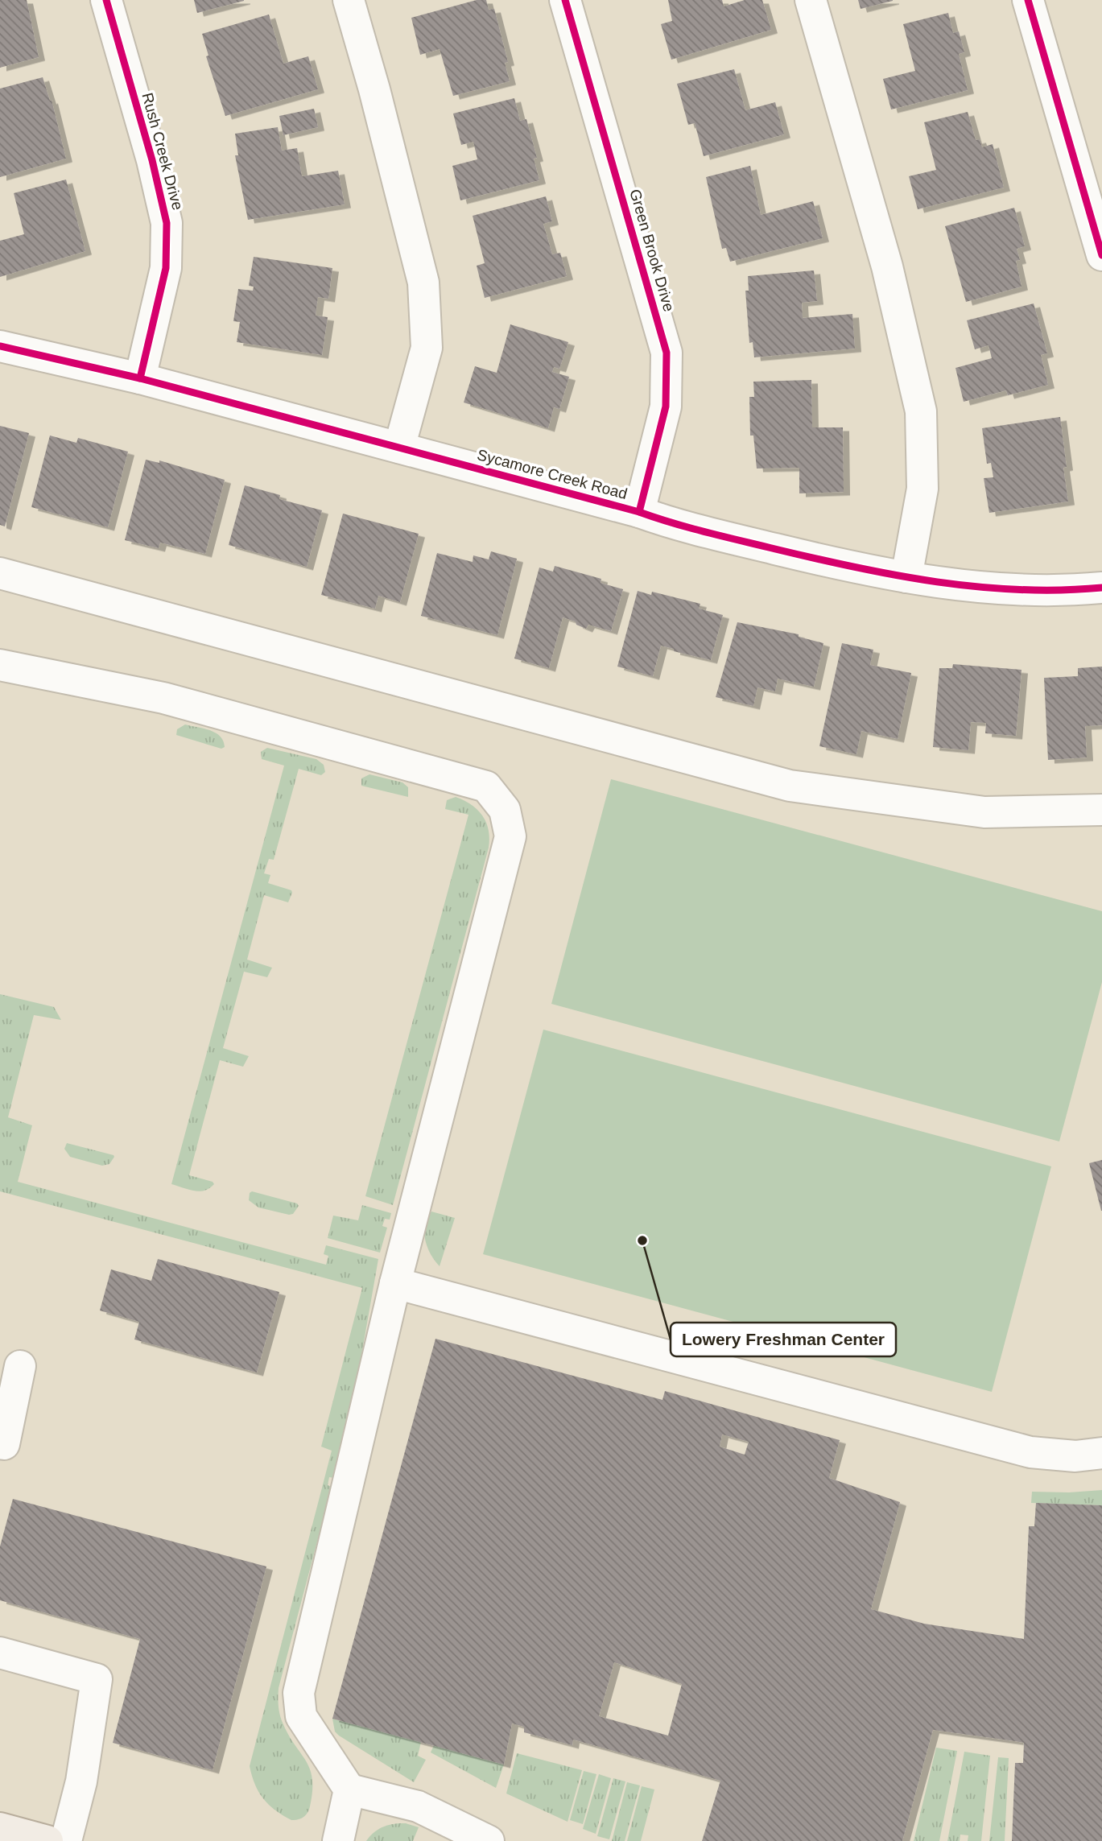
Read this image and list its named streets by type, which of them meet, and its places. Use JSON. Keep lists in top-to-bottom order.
{
  "streets": {
    "street": ["Rush Creek Drive", "Green Brook Drive", "Sycamore Creek Road"]
  },
  "crossings": [
    ["Rush Creek Drive", "Sycamore Creek Road"],
    ["Green Brook Drive", "Sycamore Creek Road"]
  ],
  "places": ["Lowery Freshman Center"]
}
